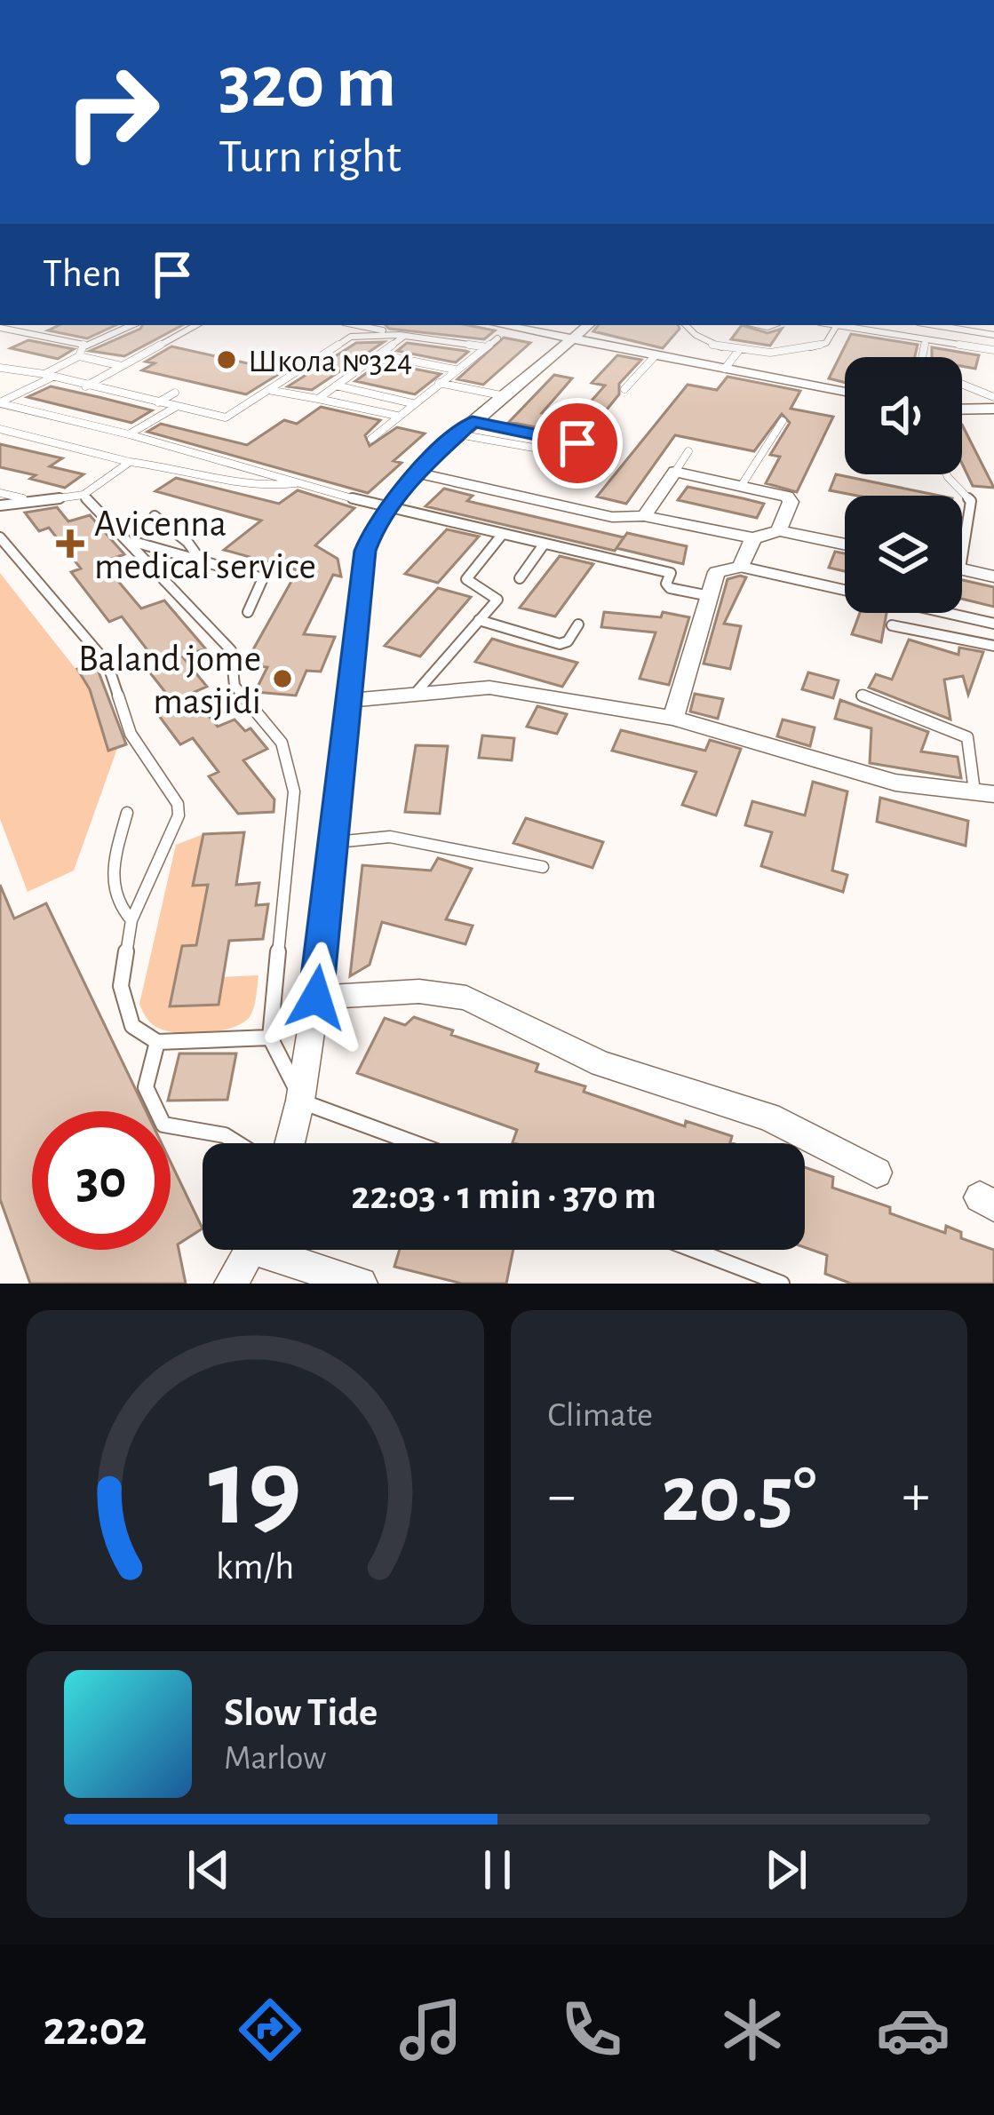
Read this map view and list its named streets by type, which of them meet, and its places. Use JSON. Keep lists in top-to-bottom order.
{
  "places": {
    "other": ["Школа №324", "Baland jome masjidi"],
    "health": ["Avicenna medical service"]
  },
  "page": {
    "turn": ["320 m", "Turn right"],
    "then": "Then",
    "limit": "30",
    "trip": "22:03 · 1 min · 370 m",
    "tile": "Climate",
    "heat": ["−", "20.5°", "+"],
    "song": ["Slow Tide", "Marlow"],
    "tabs": "22:02",
    "gauge": ["19", "km/h"]
  }
}
